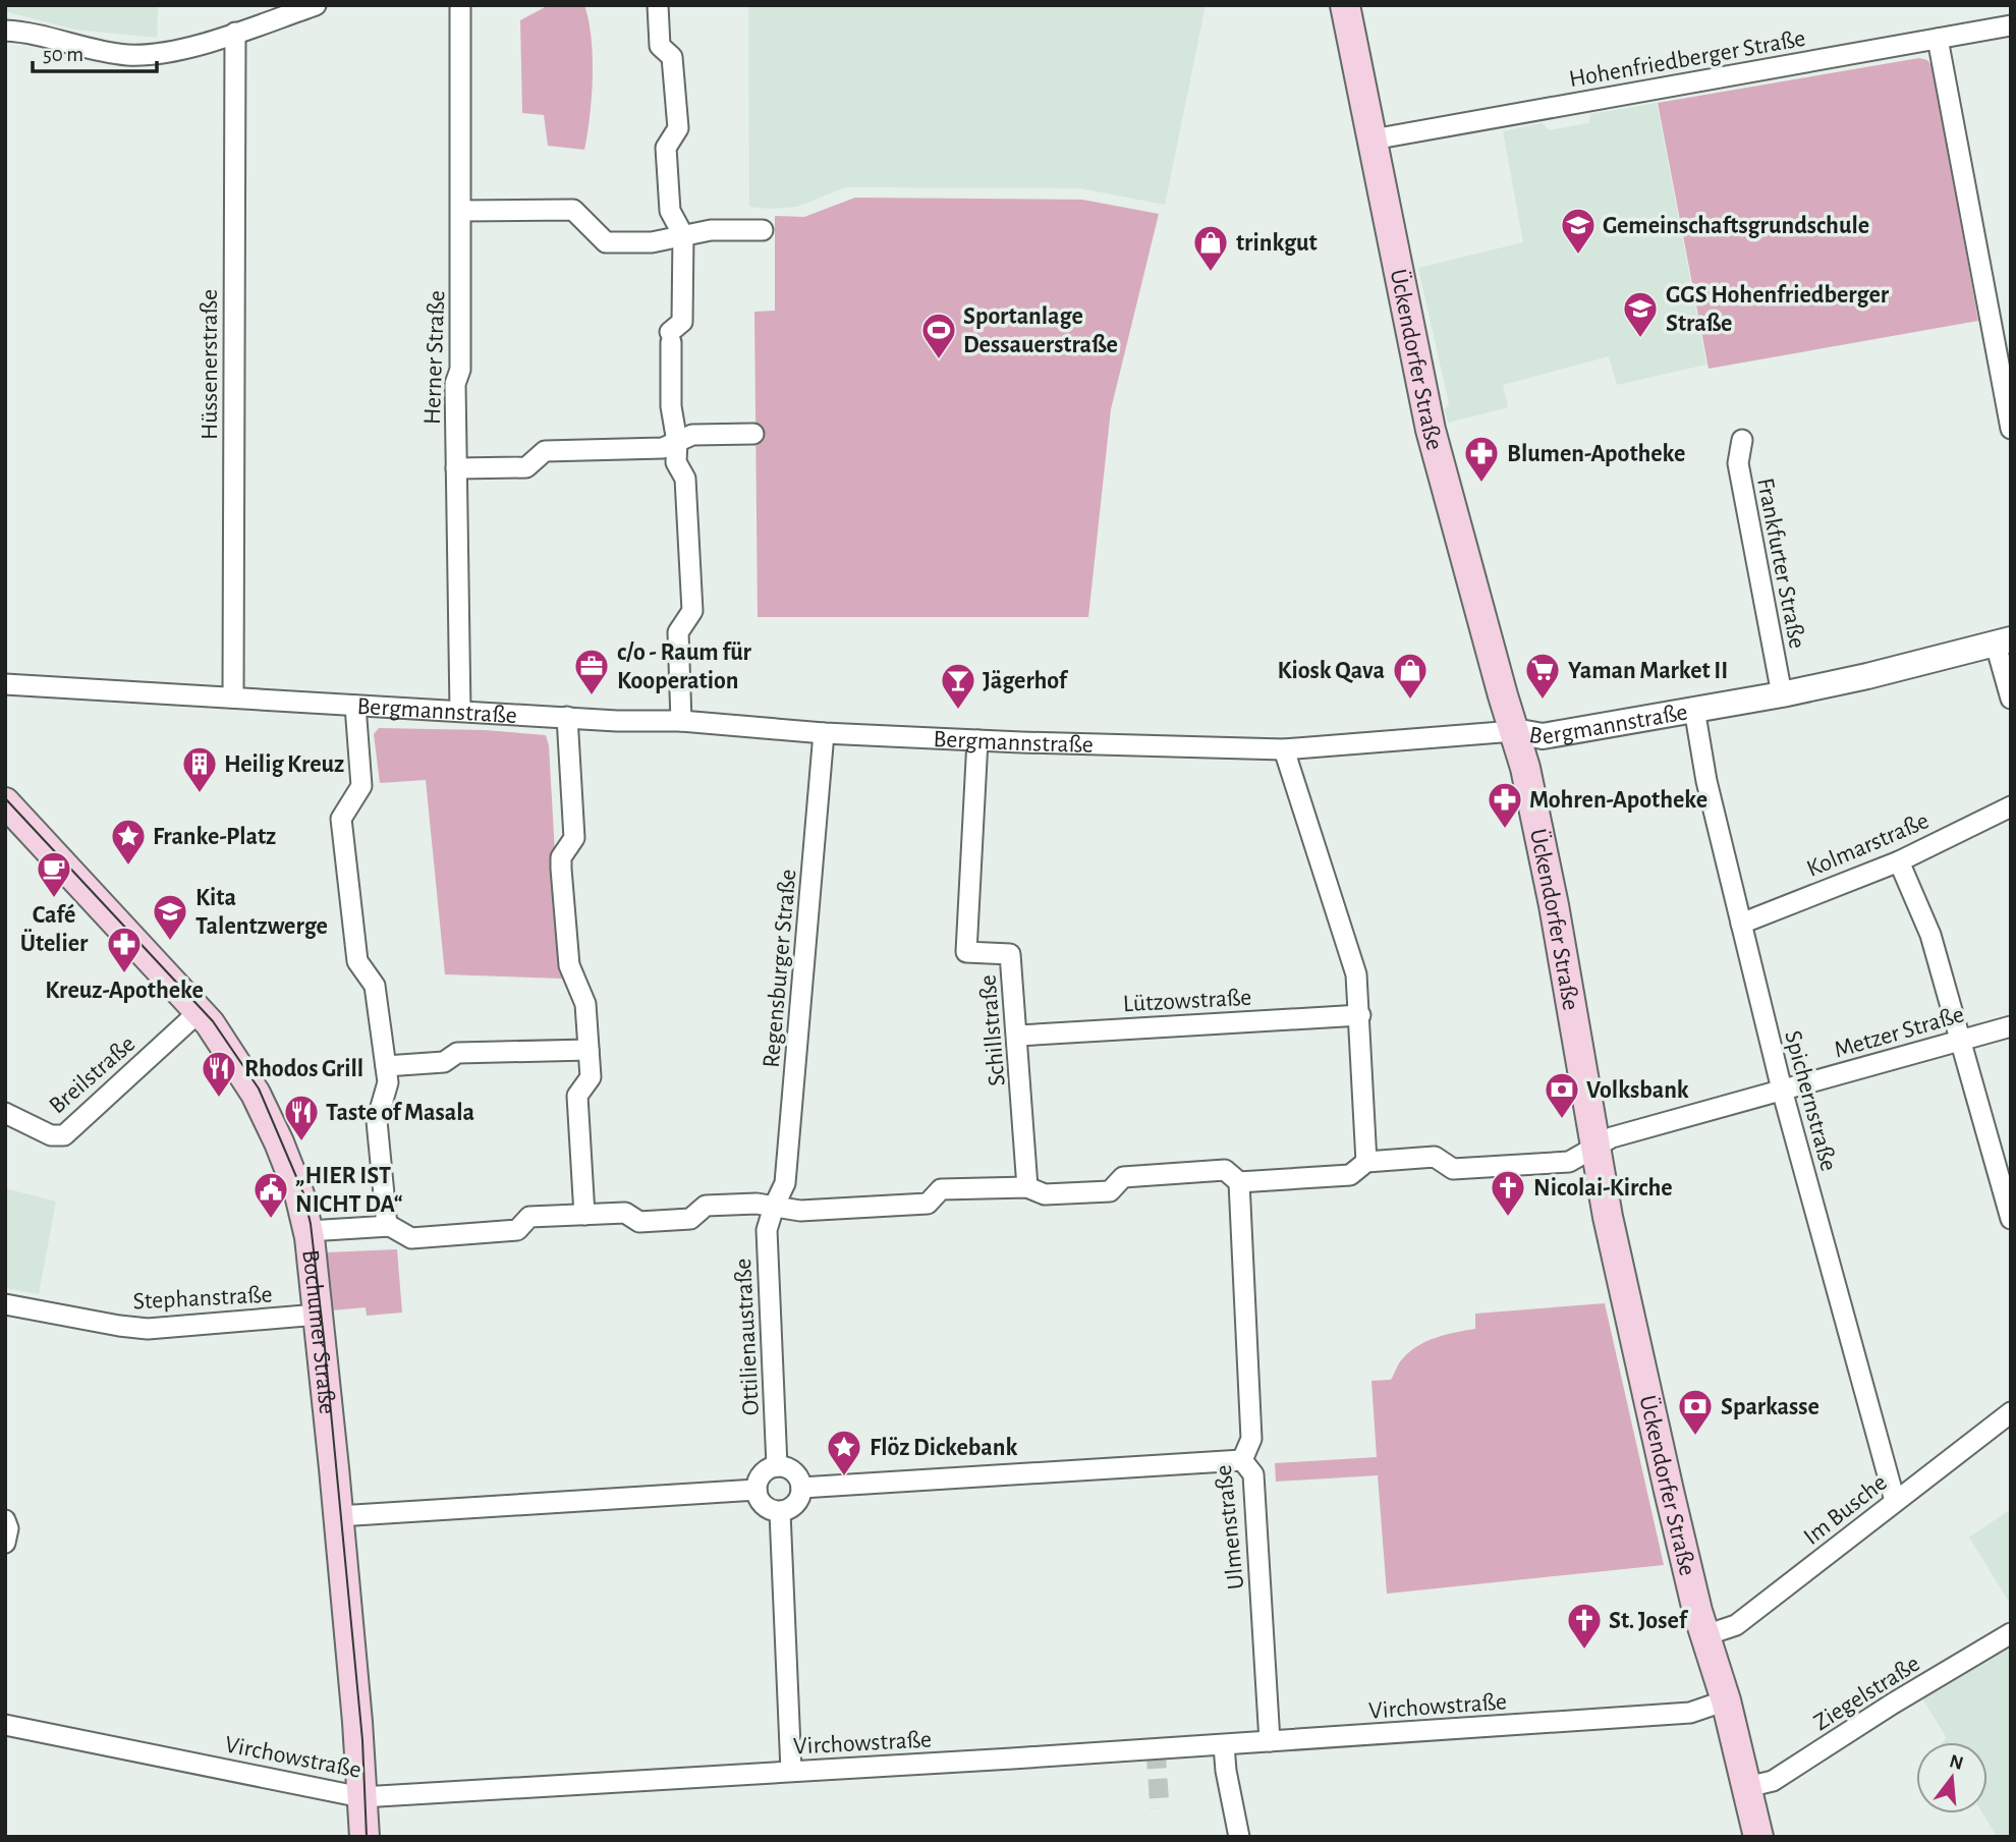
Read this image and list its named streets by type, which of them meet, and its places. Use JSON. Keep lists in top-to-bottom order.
{
  "streets": {
    "main road": ["Ückendorfer Straße", "Bochumer Straße"],
    "street": [
      "Hohenfriedberger Straße",
      "Herner Straße",
      "Hüssenerstraße",
      "Frankfurter Straße",
      "Bergmannstraße",
      "Kolmarstraße",
      "Regensburger Straße",
      "Lützowstraße",
      "Schillstraße",
      "Metzer Straße",
      "Breilstraße",
      "Spichernstraße",
      "Stephanstraße",
      "Ottilienaustraße",
      "Im Busche",
      "Ulmenstraße",
      "Ziegelstraße",
      "Virchowstraße"
    ]
  },
  "crossings": [
    ["Hohenfriedberger Straße", "Ückendorfer Straße"],
    ["Herner Straße", "Bergmannstraße"],
    ["Ückendorfer Straße", "Bergmannstraße"],
    ["Ückendorfer Straße", "Metzer Straße"],
    ["Ückendorfer Straße", "Im Busche"],
    ["Ückendorfer Straße", "Ziegelstraße"],
    ["Ückendorfer Straße", "Virchowstraße"],
    ["Hüssenerstraße", "Bergmannstraße"],
    ["Frankfurter Straße", "Bergmannstraße"],
    ["Bergmannstraße", "Regensburger Straße"],
    ["Bergmannstraße", "Schillstraße"],
    ["Bergmannstraße", "Spichernstraße"],
    ["Kolmarstraße", "Spichernstraße"],
    ["Regensburger Straße", "Ottilienaustraße"],
    ["Lützowstraße", "Schillstraße"],
    ["Metzer Straße", "Spichernstraße"],
    ["Breilstraße", "Bochumer Straße"],
    ["Spichernstraße", "Im Busche"],
    ["Stephanstraße", "Bochumer Straße"],
    ["Bochumer Straße", "Virchowstraße"],
    ["Ulmenstraße", "Virchowstraße"]
  ],
  "places": {
    "school or university": ["Gemeinschaftsgrundschule", "GGS Hohenfriedberger Straße", "Kita Talentzwerge"],
    "shop": ["trinkgut", "Kiosk Qava"],
    "sports": ["Sportanlage Dessauerstraße"],
    "pharmacy": ["Blumen-Apotheke", "Mohren-Apotheke", "Kreuz-Apotheke"],
    "office": ["c/o - Raum für Kooperation"],
    "supermarket": ["Yaman Market II"],
    "bar": ["Jägerhof"],
    "building": ["Heilig Kreuz"],
    "place": ["Franke-Platz", "Flöz Dickebank"],
    "cafe": ["Café Ütelier"],
    "restaurant": ["Rhodos Grill", "Taste of Masala"],
    "bank": ["Volksbank", "Sparkasse"],
    "church": ["Nicolai-Kirche", "St. Josef"],
    "public building": ["„HIER IST NICHT DA“"]
  },
  "scale_bar": "50 m",
  "north": "top"
}
